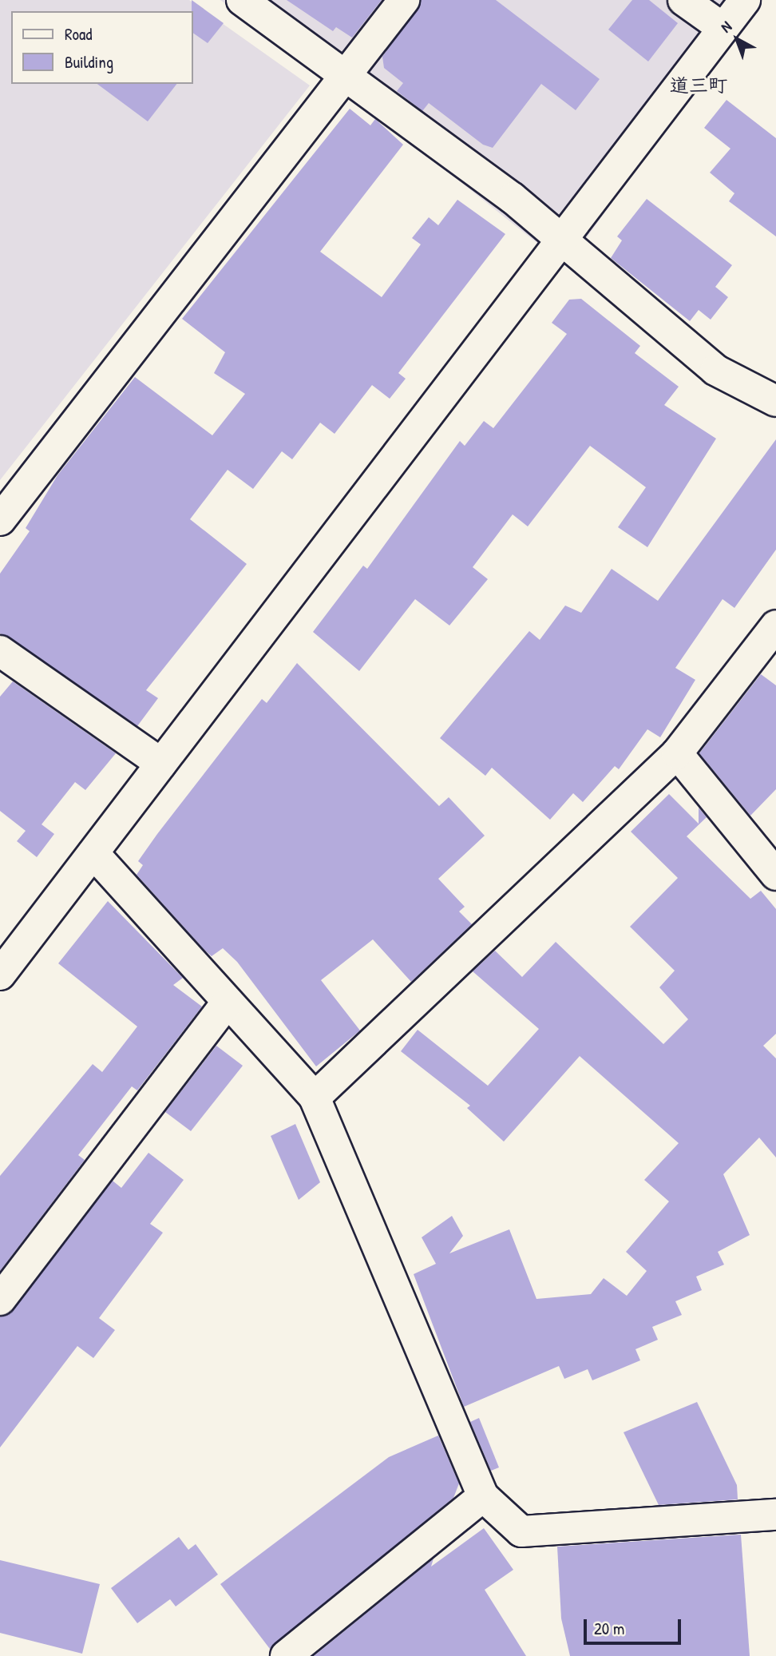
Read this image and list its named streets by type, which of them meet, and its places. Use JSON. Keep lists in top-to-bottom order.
{
  "districts": ["道三町"],
  "legend": ["Road", "Building"],
  "scale_bar": "20 m",
  "north": "top left"
}
